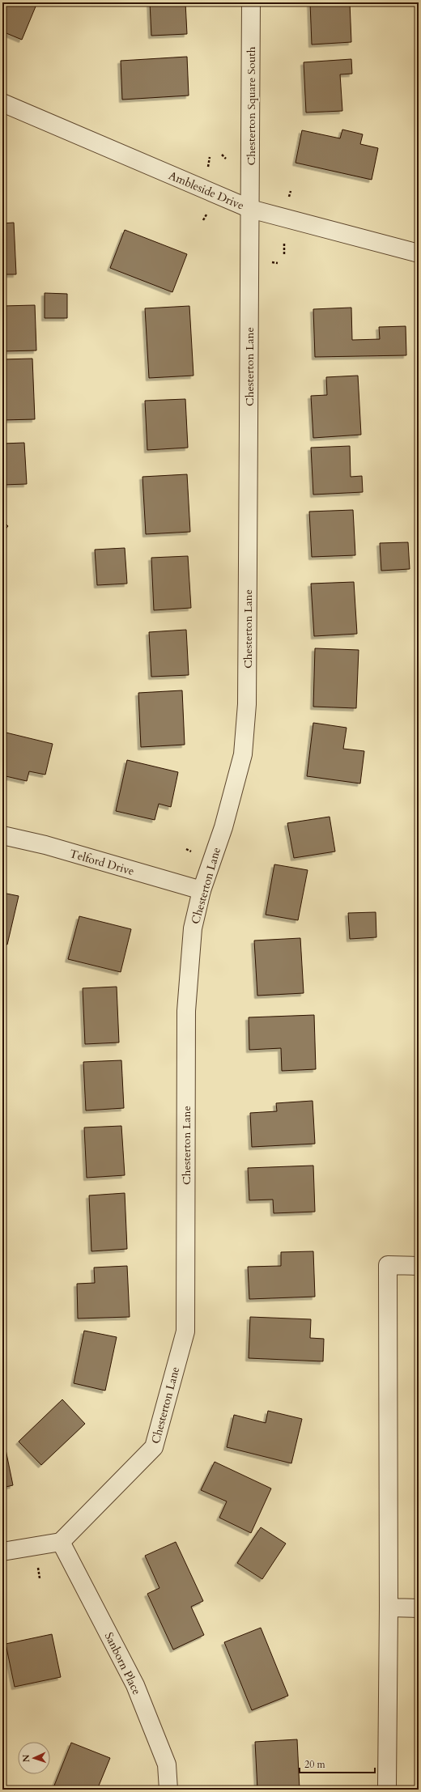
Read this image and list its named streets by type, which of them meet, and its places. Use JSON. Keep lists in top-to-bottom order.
{
  "streets": {
    "street": [
      "Chesterton Square South",
      "Ambleside Drive",
      "Chesterton Lane",
      "Telford Drive",
      "Sanborn Place"
    ]
  },
  "crossings": [
    ["Chesterton Square South", "Ambleside Drive"],
    ["Chesterton Square South", "Chesterton Lane"],
    ["Ambleside Drive", "Chesterton Lane"],
    ["Chesterton Lane", "Telford Drive"],
    ["Chesterton Lane", "Sanborn Place"]
  ],
  "scale_bar": "20 m",
  "north": "left"
}
